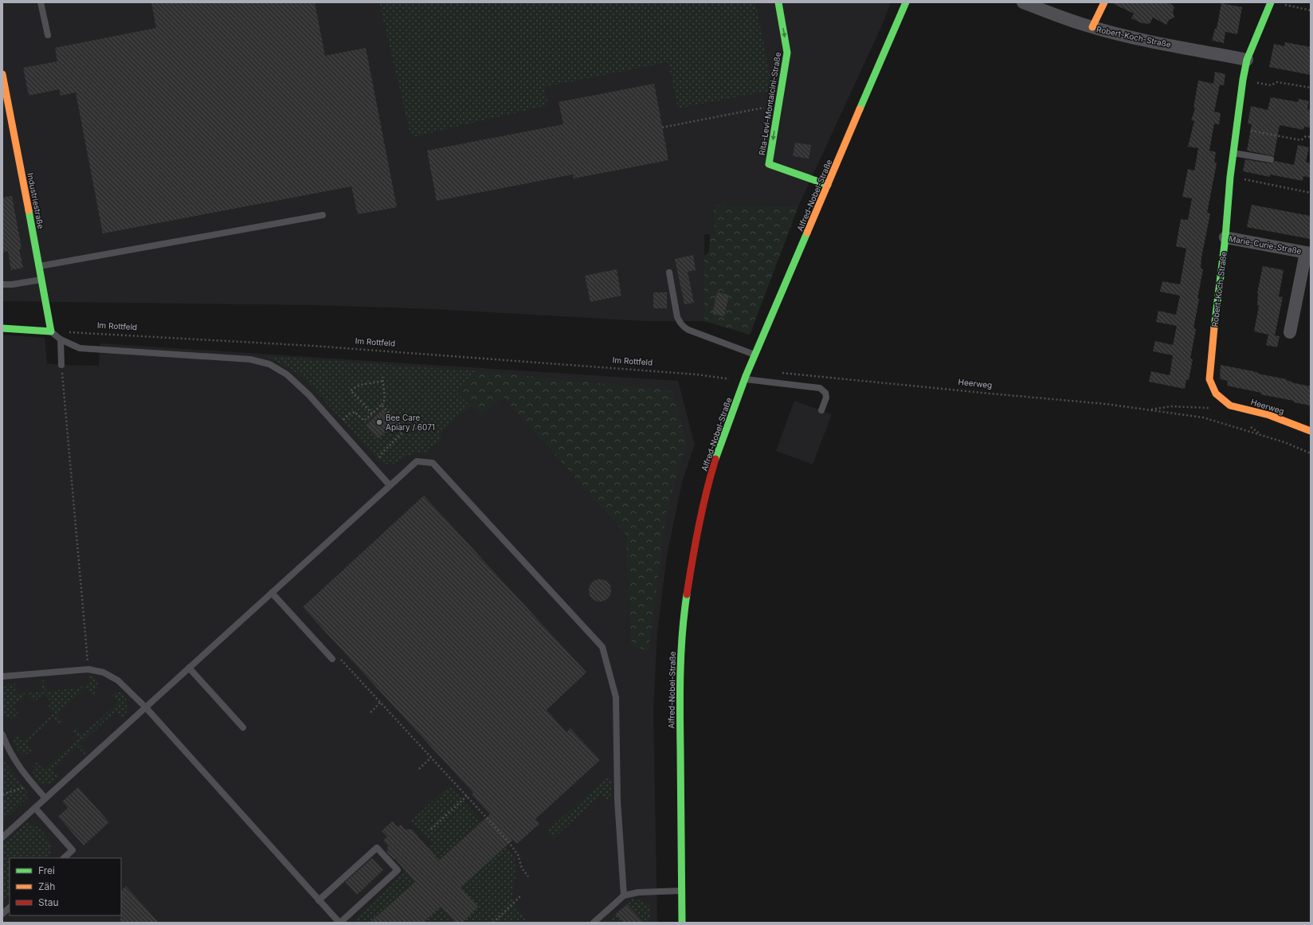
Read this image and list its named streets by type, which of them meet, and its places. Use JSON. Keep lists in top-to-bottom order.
{
  "streets": {
    "street": [
      "Robert-Koch-Straße",
      "Rita-Levi-Montalcini-Straße",
      "Alfred-Nobel-Straße",
      "Industriestraße",
      "Marie-Curie-Straße",
      "Heerweg"
    ],
    "path": ["Im Rottfeld"]
  },
  "crossings": [
    ["Robert-Koch-Straße", "Marie-Curie-Straße"],
    ["Robert-Koch-Straße", "Heerweg"],
    ["Rita-Levi-Montalcini-Straße", "Alfred-Nobel-Straße"],
    ["Alfred-Nobel-Straße", "Im Rottfeld"],
    ["Industriestraße", "Im Rottfeld"]
  ],
  "one_way": ["Rita-Levi-Montalcini-Straße"],
  "places": ["Bee Care Apiary / 6071"],
  "legend": ["Frei", "Zäh", "Stau"]
}
